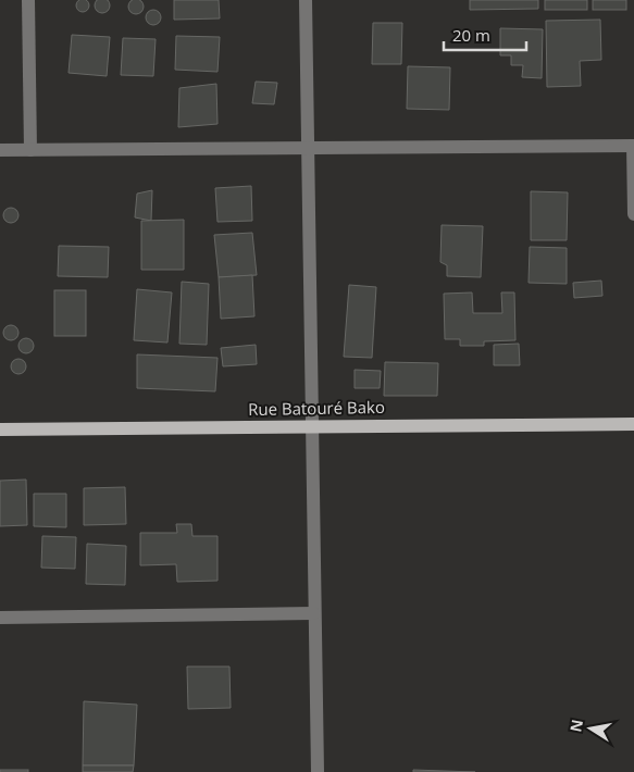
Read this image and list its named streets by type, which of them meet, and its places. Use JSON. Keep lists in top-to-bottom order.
{
  "streets": {
    "main road": ["Rue Batouré Bako"]
  },
  "scale_bar": "20 m",
  "north": "left"
}
